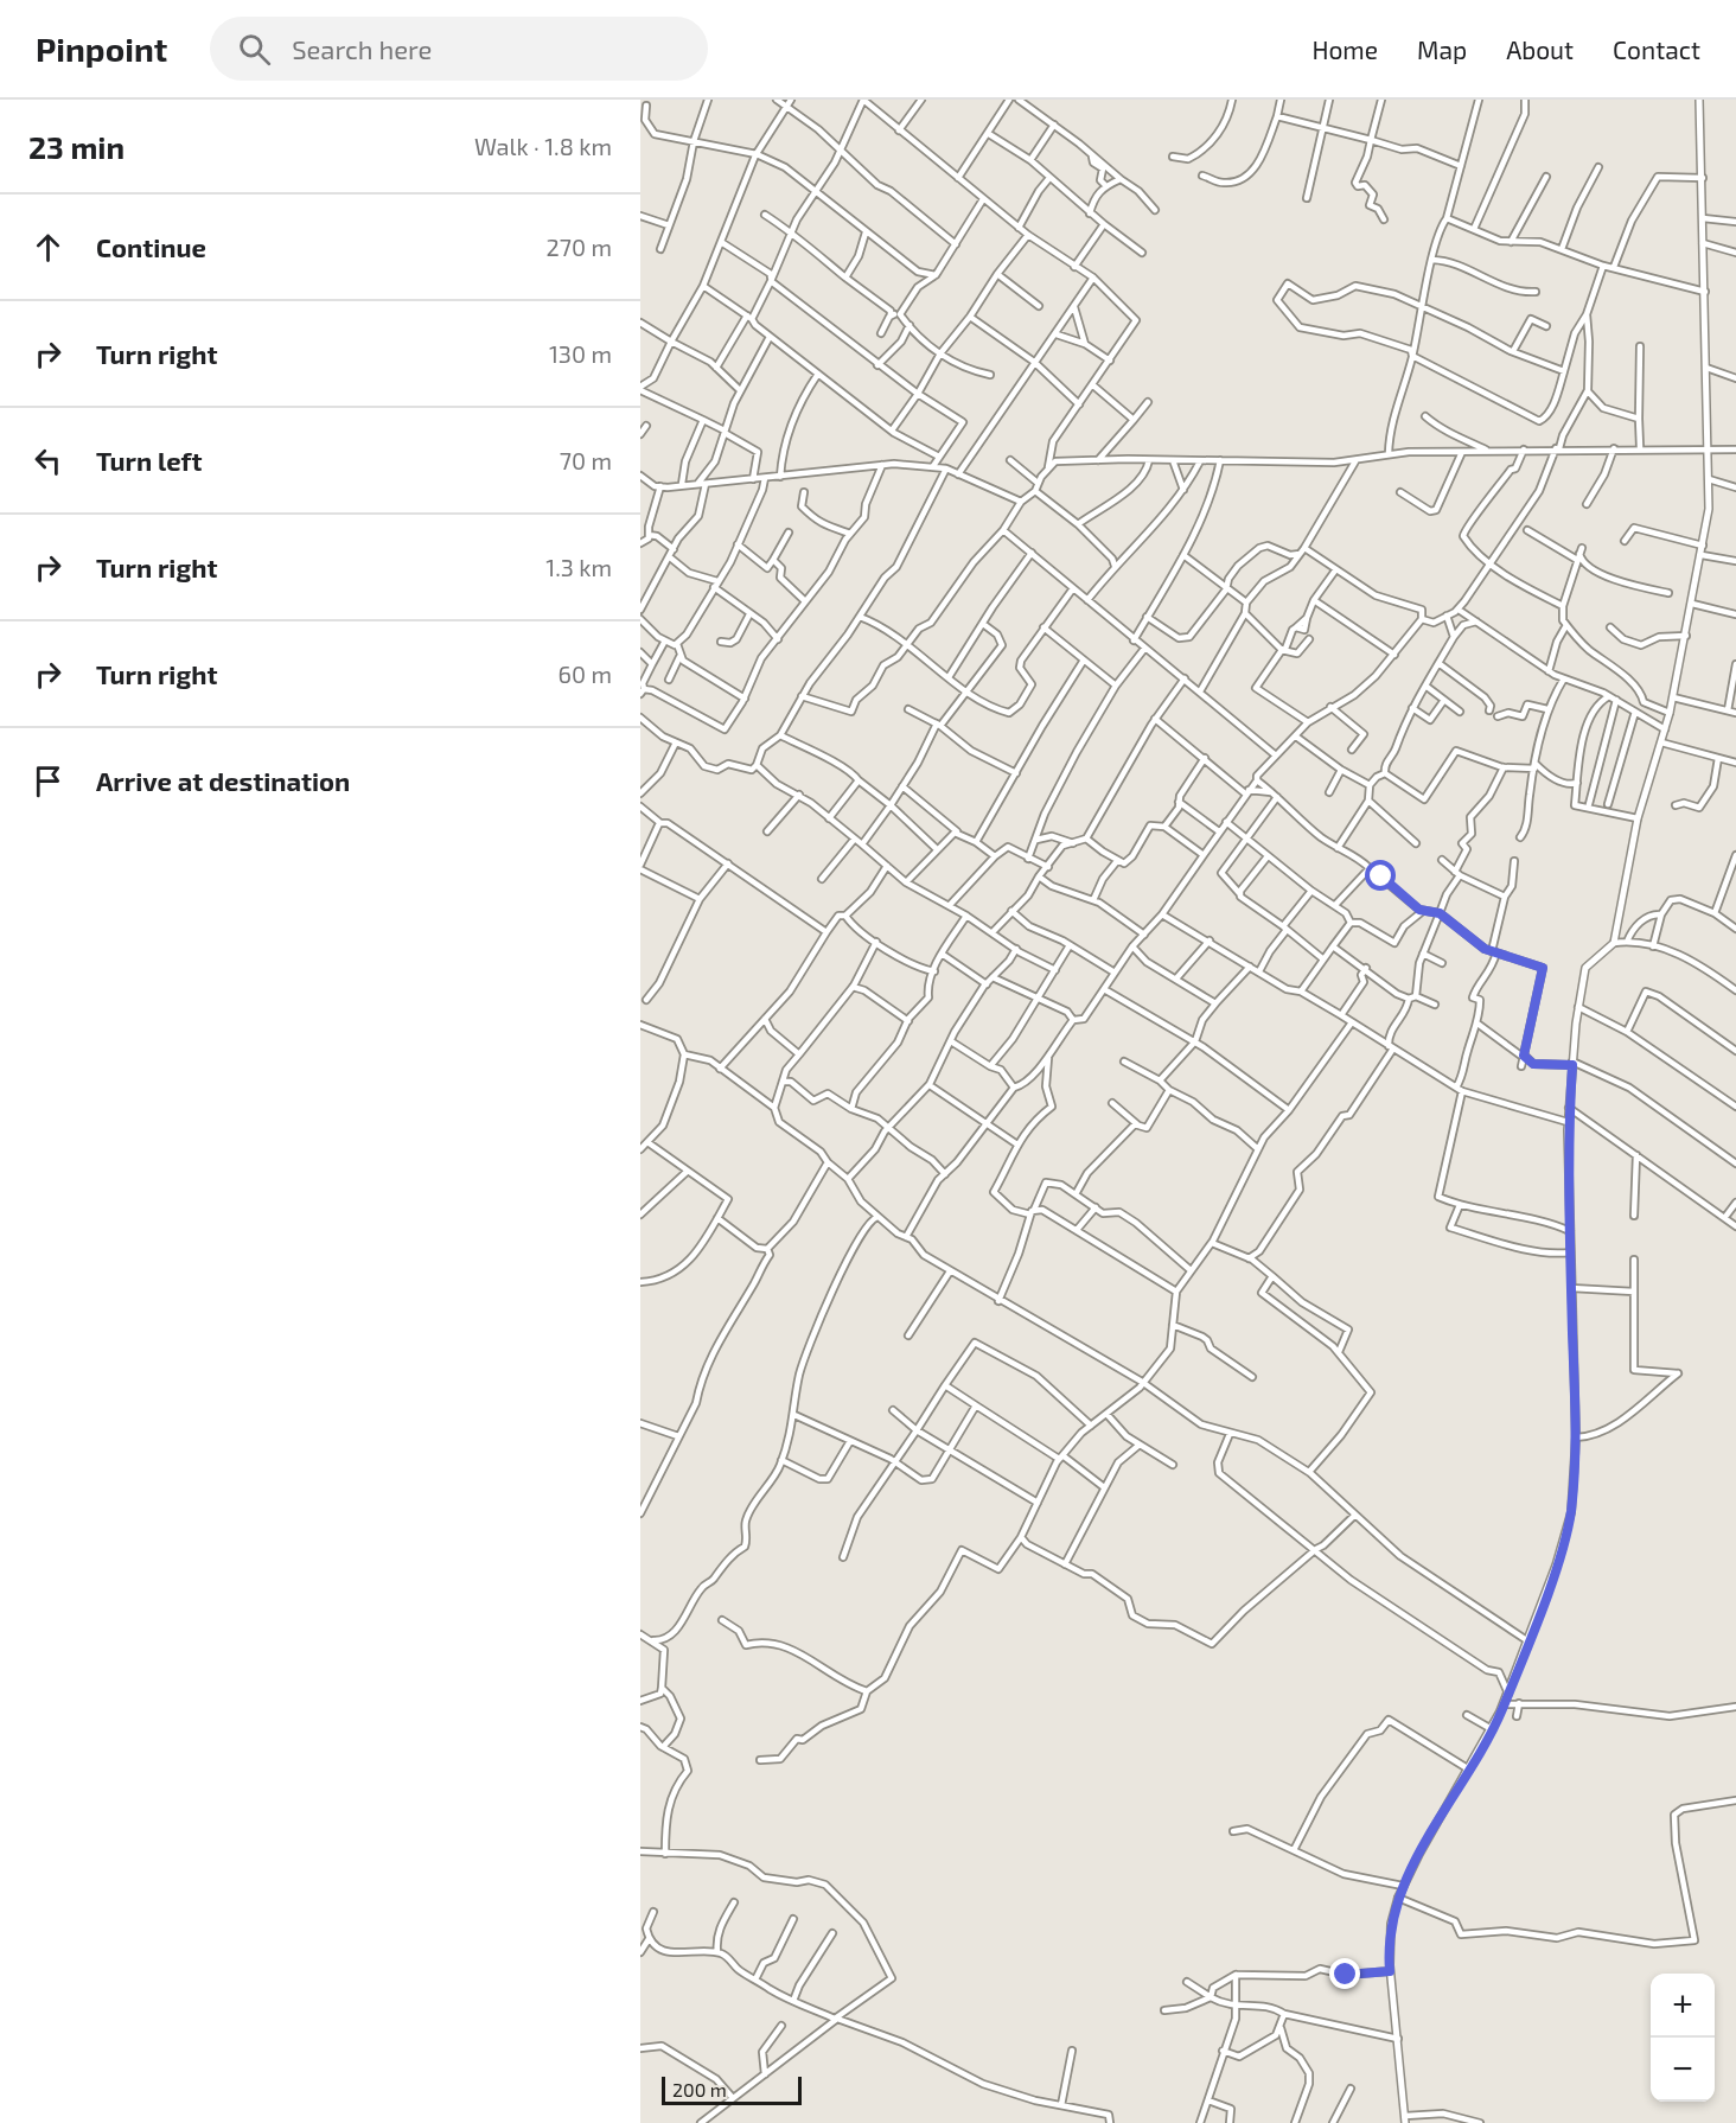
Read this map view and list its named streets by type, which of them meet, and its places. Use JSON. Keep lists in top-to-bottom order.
{
  "scale_bar": "200 m",
  "page": {
    "header": "Pinpoint",
    "search": "Search here",
    "nav": [
      "Home",
      "Map",
      "About",
      "Contact"
    ],
    "heading": ["23 min", "Walk · 1.8 km"],
    "list": [
      ["Continue", "270 m"],
      ["Turn right", "130 m"],
      ["Turn left", "70 m"],
      ["Turn right", "1.3 km"],
      ["Turn right", "60 m"],
      "Arrive at destination"
    ],
    "map_buttons": ["+", "−"],
    "scale": "200 m"
  }
}
